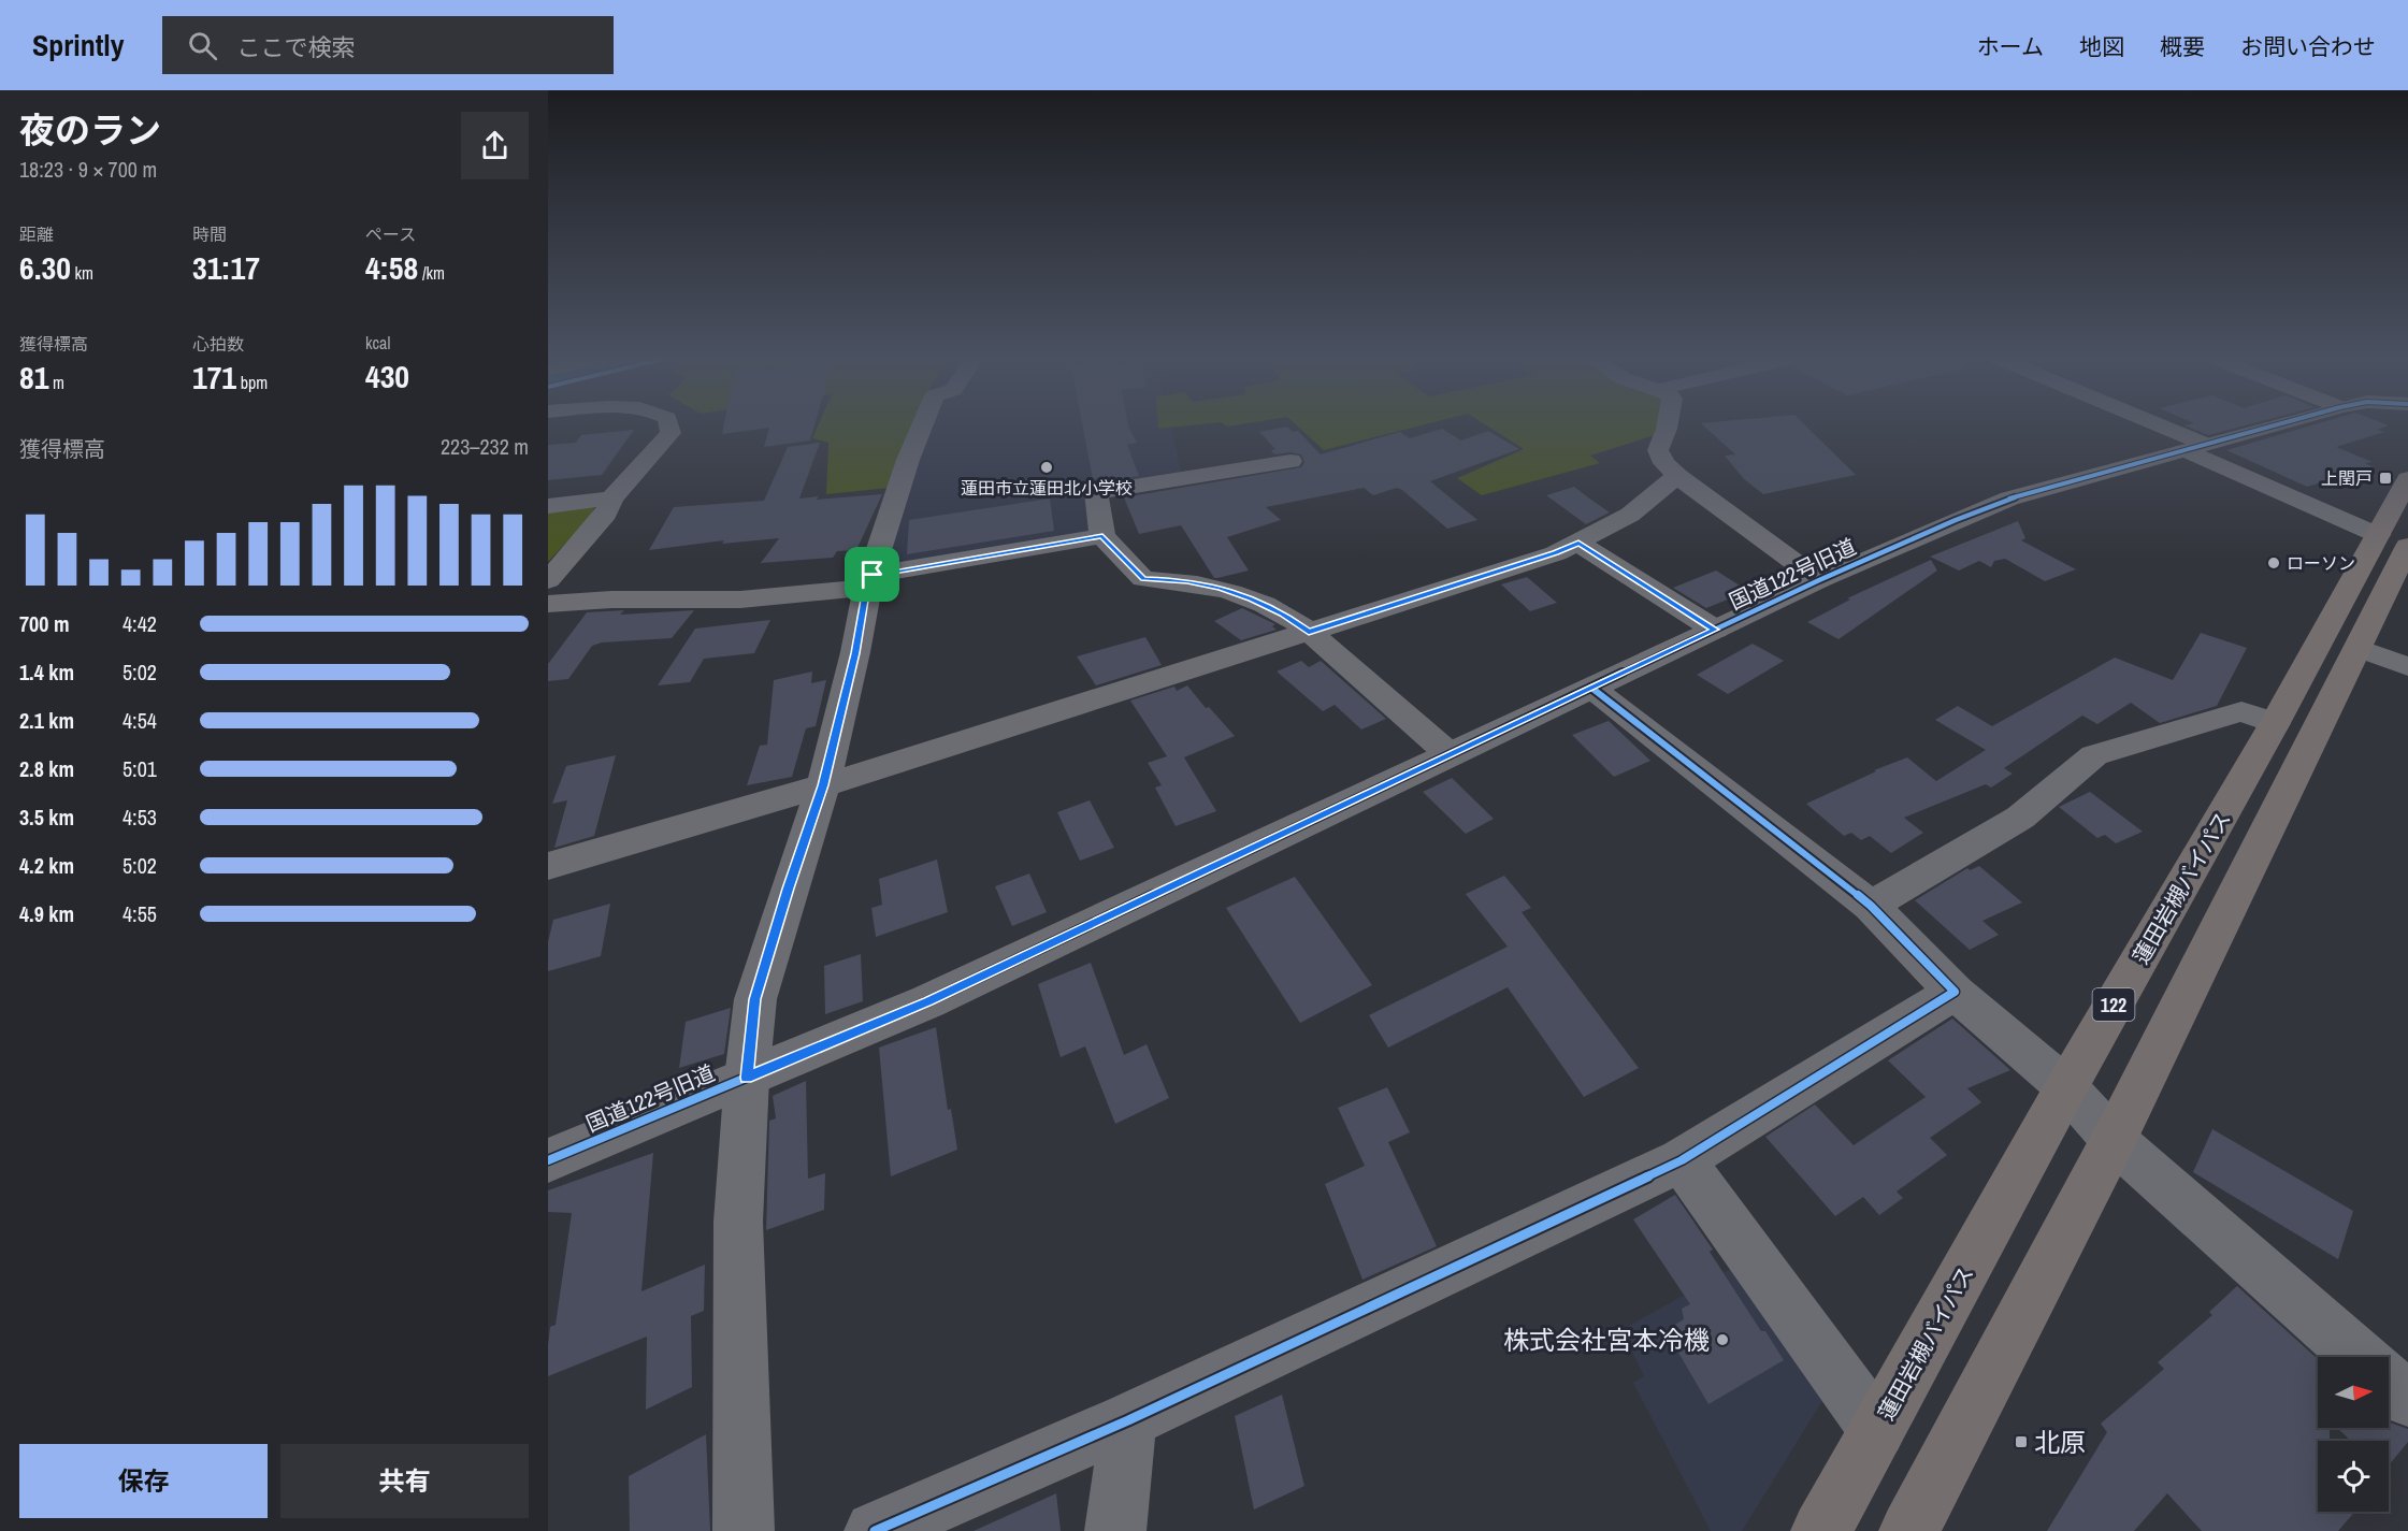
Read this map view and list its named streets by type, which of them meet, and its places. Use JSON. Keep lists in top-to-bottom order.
{
  "streets": {
    "highway": ["蓮田岩槻バイパス", "122"],
    "street": ["国道122号旧道"]
  },
  "places": {
    "other": ["蓮田市立蓮田北小学校", "ローソン", "株式会社宮本冷機"],
    "transit": ["上閏戸", "北原"]
  },
  "north": "right",
  "page": {
    "header": "Sprintly",
    "search": "ここで検索",
    "nav": [
      "ホーム",
      "地図",
      "概要",
      "お問い合わせ"
    ],
    "heading": ["夜のラン", "18:23 · 9 × 700 m"],
    "stats": [
      ["距離", "6.30 km"],
      ["時間", "31:17"],
      ["ペース", "4:58 /km"],
      ["獲得標高", "81 m"],
      ["心拍数", "171 bpm"],
      ["kcal", "430"]
    ],
    "chart": ["獲得標高", "223–232 m"],
    "list": [
      {
        "name": "700 m",
        "note": "4:42"
      },
      {
        "name": "1.4 km",
        "note": "5:02"
      },
      {
        "name": "2.1 km",
        "note": "4:54"
      },
      {
        "name": "2.8 km",
        "note": "5:01"
      },
      {
        "name": "3.5 km",
        "note": "4:53"
      },
      {
        "name": "4.2 km",
        "note": "5:02"
      },
      {
        "name": "4.9 km",
        "note": "4:55"
      }
    ],
    "buttons": ["保存", "共有"]
  }
}
